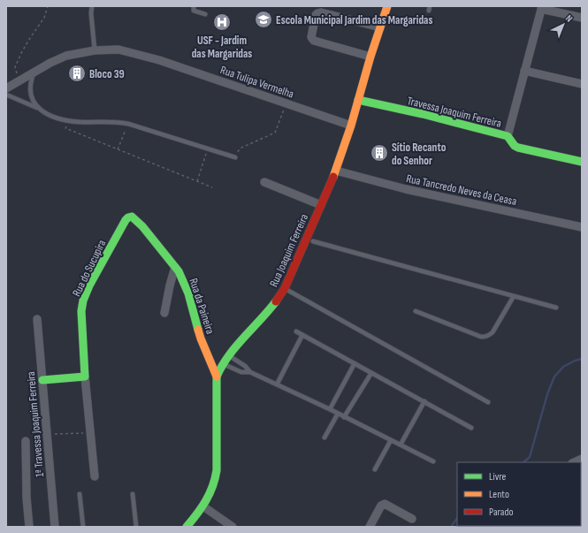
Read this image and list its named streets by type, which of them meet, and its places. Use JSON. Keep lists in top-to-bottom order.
{
  "streets": {
    "street": [
      "Rua Tulipa Vermelha",
      "Travessa Joaquim Ferreira",
      "Rua Tancredo Neves da Ceasa",
      "Rua Joaquim Ferreira",
      "Rua do Sucupira",
      "Rua da Paineira",
      "1ª Travessa Joaquim Ferreira"
    ]
  },
  "crossings": [
    ["Rua Tulipa Vermelha", "Rua Joaquim Ferreira"],
    ["Travessa Joaquim Ferreira", "Rua Joaquim Ferreira"],
    ["Rua Tancredo Neves da Ceasa", "Rua Joaquim Ferreira"],
    ["Rua Joaquim Ferreira", "Rua da Paineira"],
    ["Rua do Sucupira", "Rua da Paineira"]
  ],
  "places": {
    "school or university": ["Escola Municipal Jardim das Margaridas"],
    "hospital": ["USF - Jardim das Margaridas"],
    "building": ["Bloco 39", "Sítio Recanto do Senhor"]
  },
  "legend": ["Livre", "Lento", "Parado"],
  "north": "top right"
}
